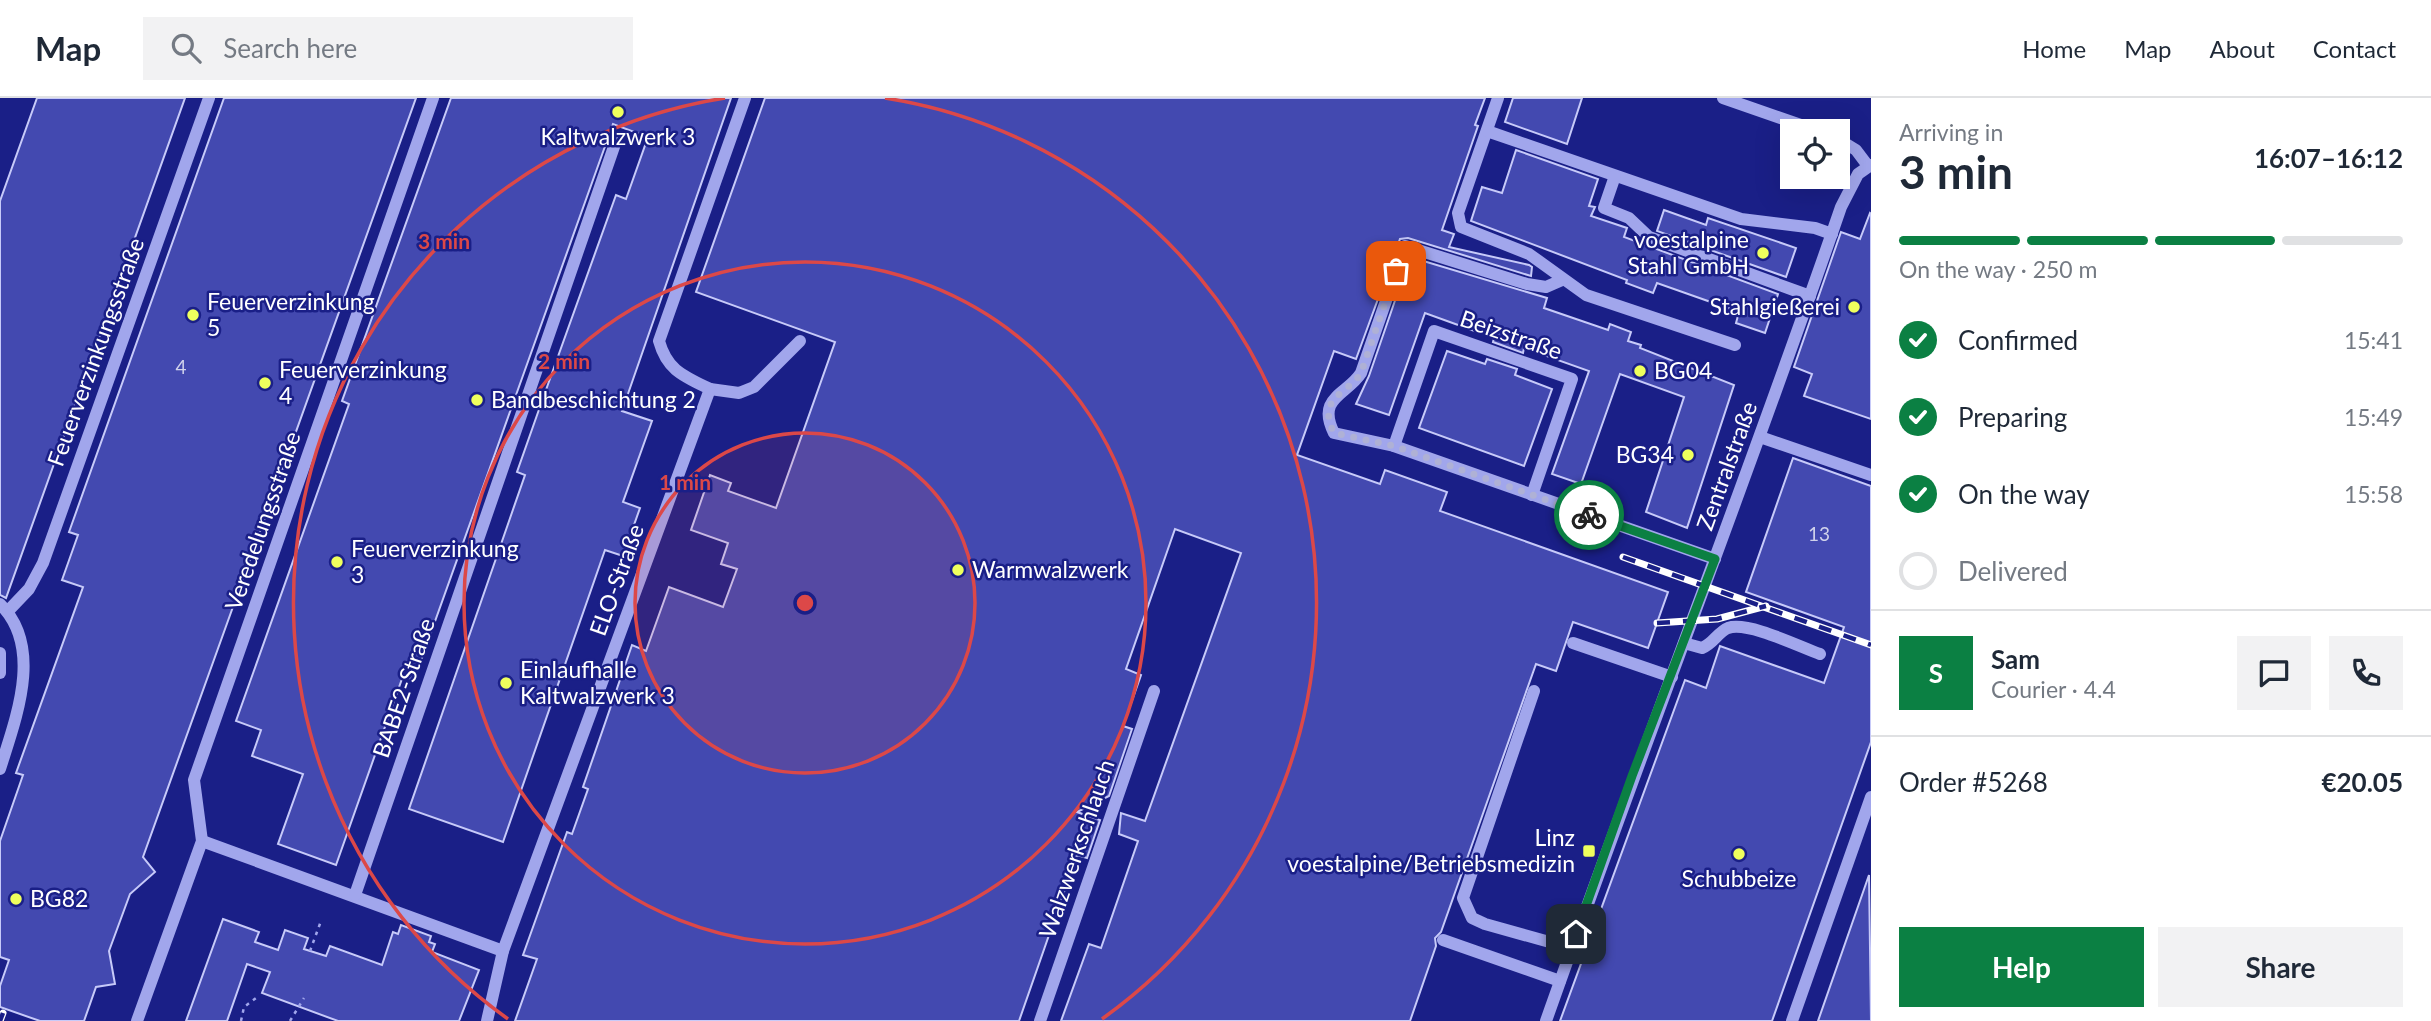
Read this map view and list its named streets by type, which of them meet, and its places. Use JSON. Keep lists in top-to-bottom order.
{
  "streets": {
    "street": [
      "Beizstraße",
      "Feuerverzinkungsstraße",
      "Zentralstraße",
      "Veredelungsstraße",
      "ELO-Straße",
      "BABE2-Straße",
      "Walzwerkschlauch"
    ]
  },
  "places": {
    "other": [
      "Kaltwalzwerk 3",
      "voestalpine Stahl GmbH",
      "Stahlgießerei",
      "Feuerverzinkung 5",
      "BG04",
      "Feuerverzinkung 4",
      "Bandbeschichtung 2",
      "BG34",
      "Feuerverzinkung 3",
      "Warmwalzwerk",
      "Einlaufhalle Kaltwalzwerk 3",
      "Schubbeize",
      "BG82"
    ],
    "transit": ["Linz voestalpine/Betriebsmedizin"]
  },
  "house_numbers": ["4", "13"],
  "page": {
    "header": "Map",
    "search": "Search here",
    "nav": [
      "Home",
      "Map",
      "About",
      "Contact"
    ],
    "heading": ["3 min", "Arriving in", "16:07–16:12"],
    "panel": [
      "Sam",
      "Courier · 4.4",
      "Order #5268",
      "€20.05"
    ],
    "bar": "On the way · 250 m",
    "list": [
      ["Confirmed", "15:41"],
      ["Preparing", "15:49"],
      ["On the way", "15:58"],
      "Delivered"
    ],
    "round": "S",
    "buttons": ["Help", "Share"]
  },
  "rings": ["3 min", "2 min", "1 min"]
}
